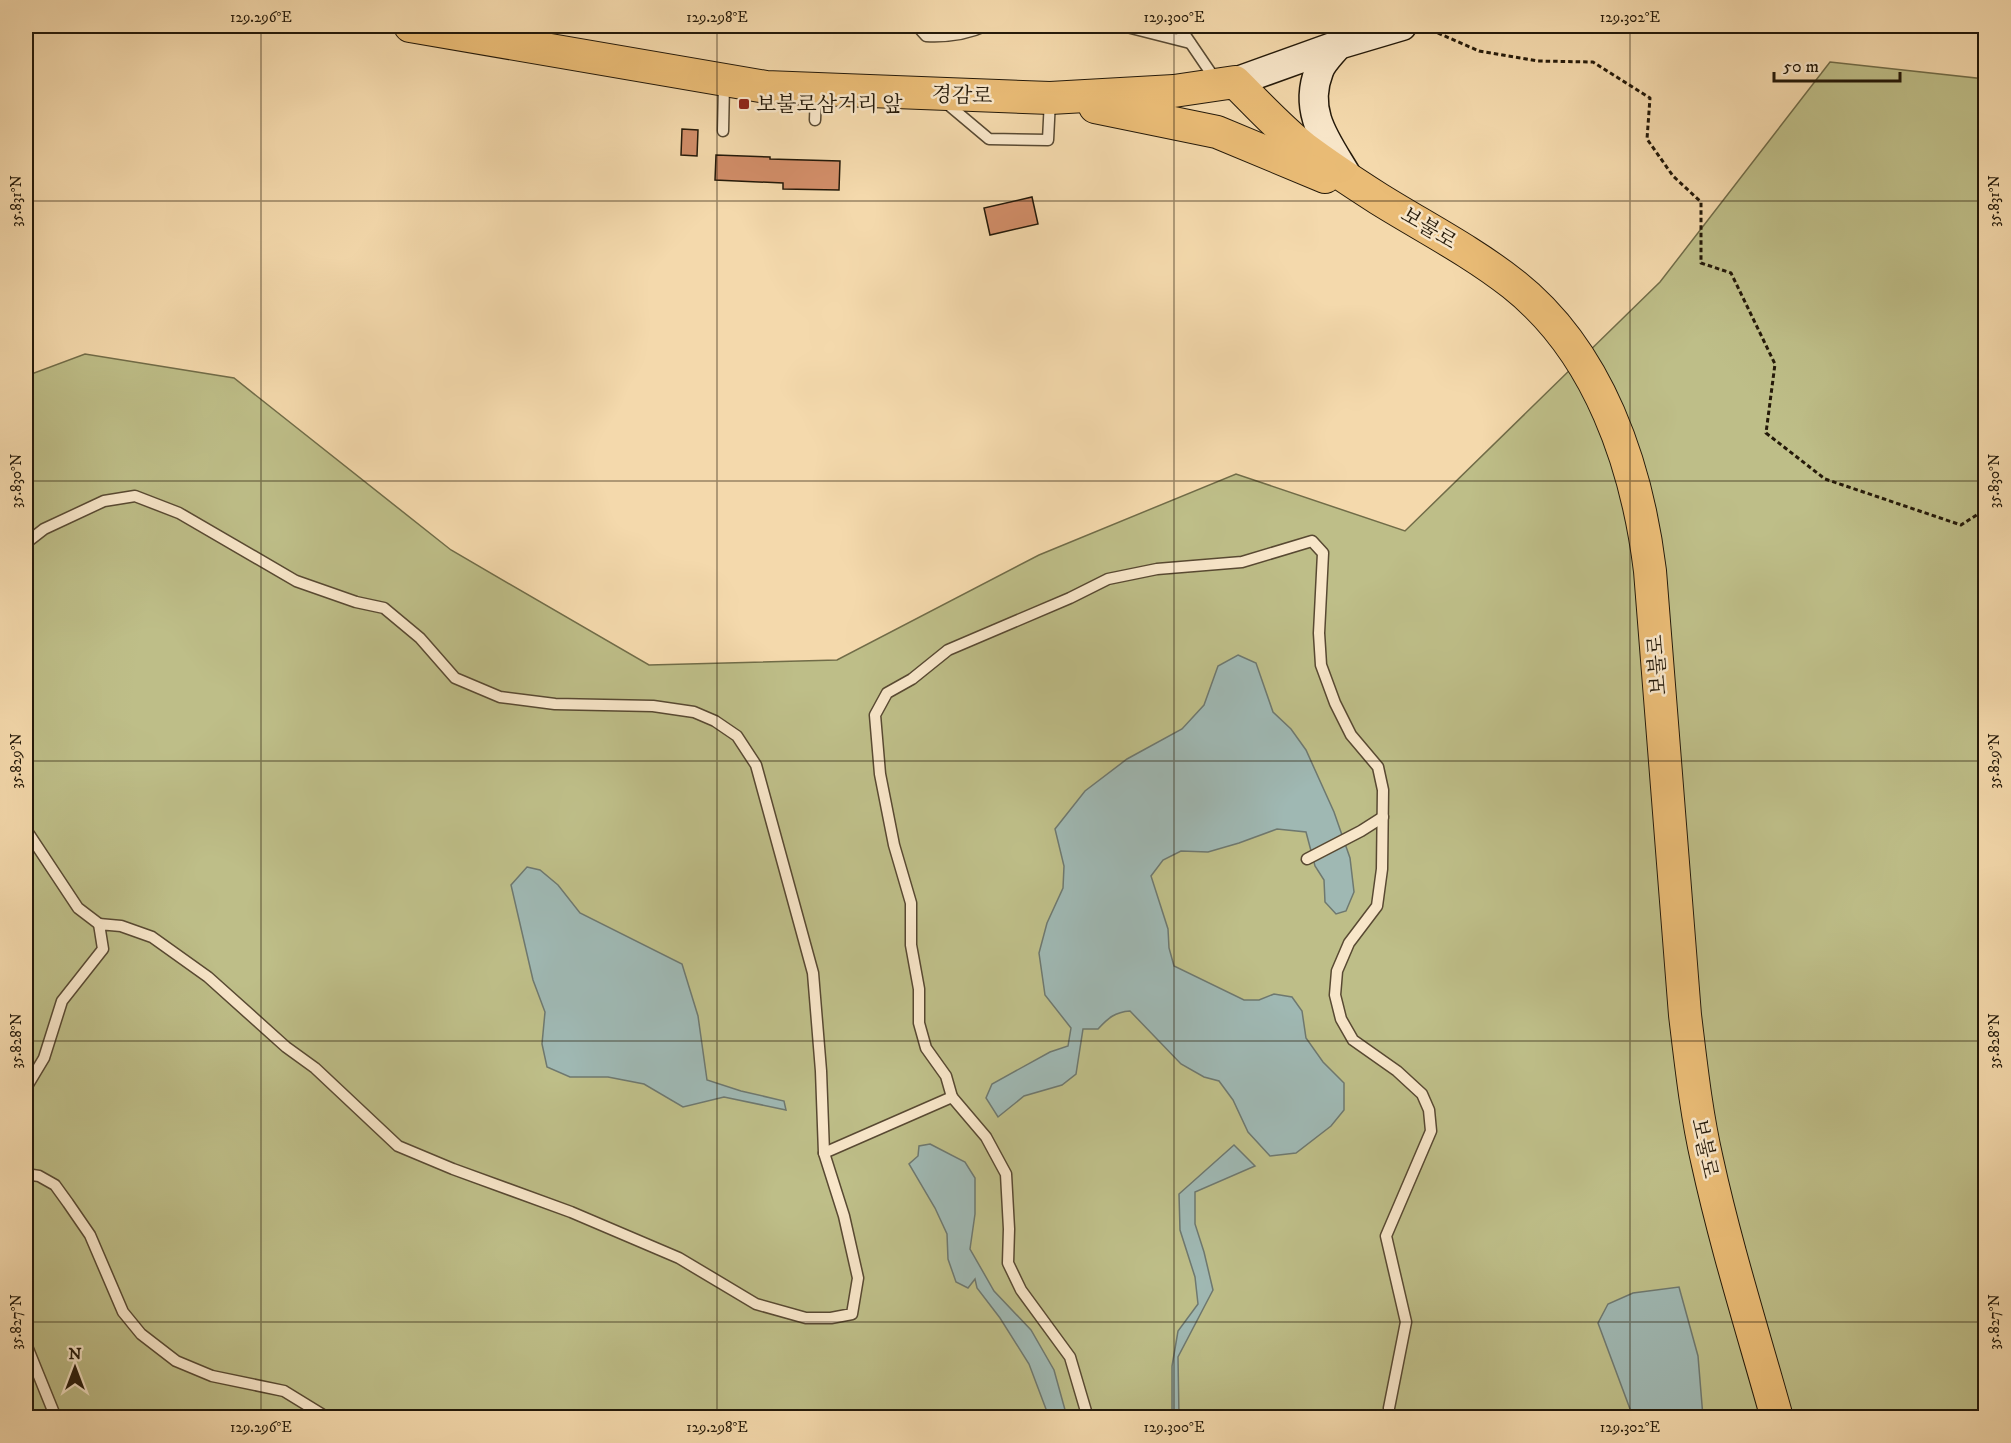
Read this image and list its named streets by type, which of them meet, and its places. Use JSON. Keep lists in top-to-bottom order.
{
  "streets": {
    "main road": ["경감로", "보불로"]
  },
  "crossings": [
    ["경감로", "보불로"]
  ],
  "places": {
    "transit": ["보불로삼거리 앞"]
  },
  "scale_bar": "50 m",
  "north": "top",
  "coordinates": [
    "129.296°E",
    "129.298°E",
    "129.300°E",
    "129.302°E",
    "35.831°N",
    "35.830°N",
    "35.829°N",
    "35.828°N",
    "35.827°N"
  ]
}
